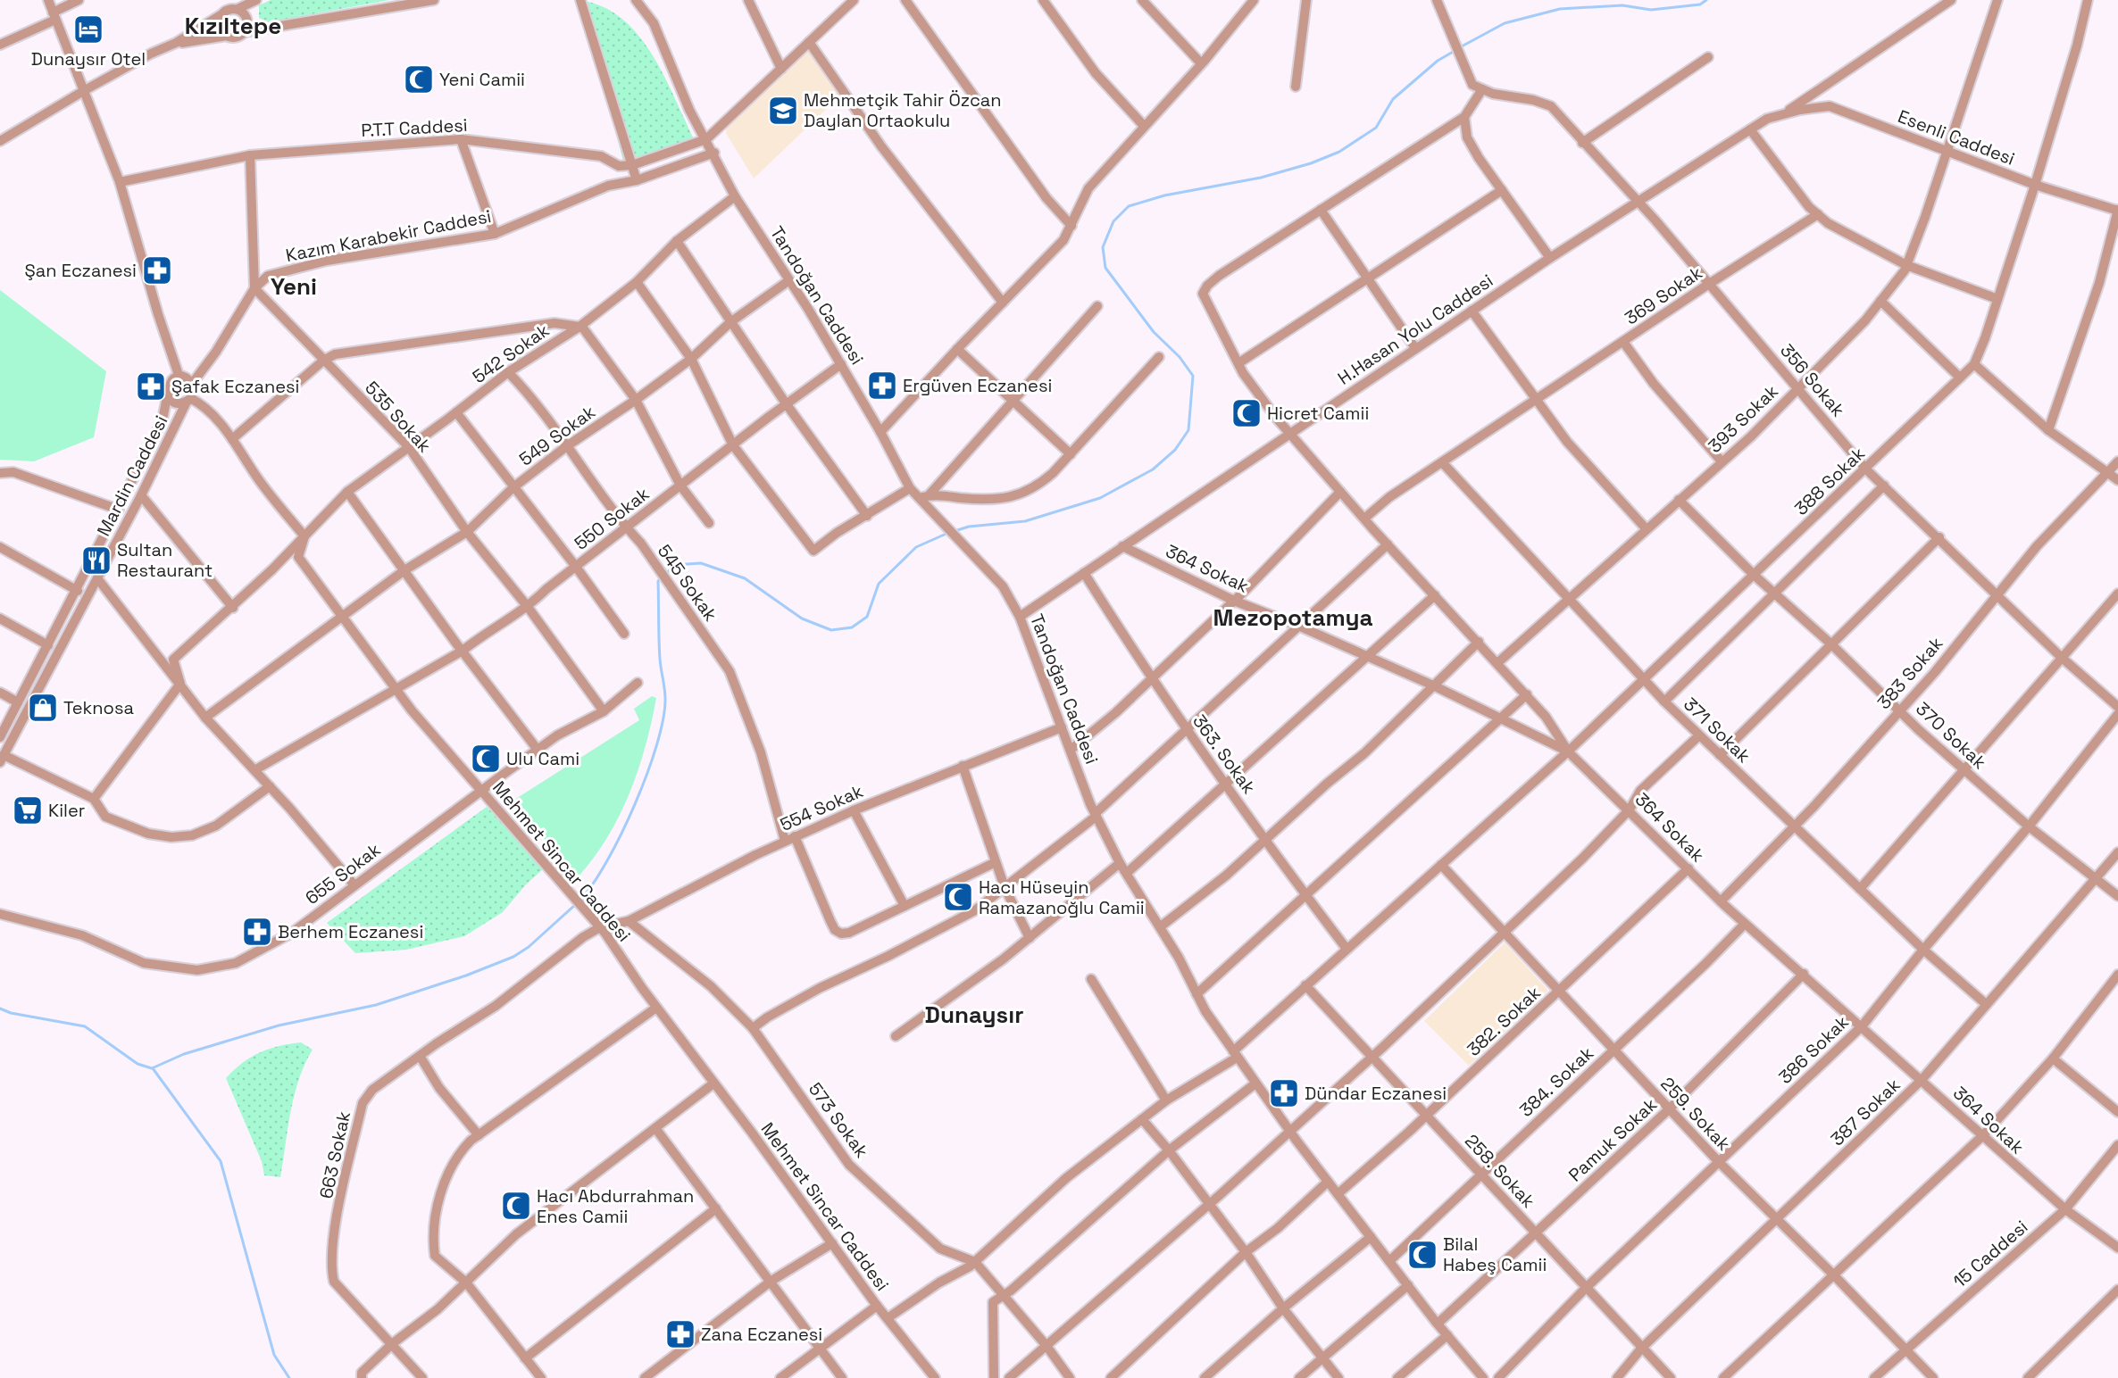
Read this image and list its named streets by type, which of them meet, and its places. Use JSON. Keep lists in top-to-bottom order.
{
  "streets": {
    "street": [
      "P.T.T Caddesi",
      "Esenli Caddesi",
      "Kazım Karabekir Caddesi",
      "Tandoğan Caddesi",
      "369 Sokak",
      "H.Hasan Yolu Caddesi",
      "542 Sokak",
      "356 Sokak",
      "535 Sokak",
      "393 Sokak",
      "549 Sokak",
      "Mardin Caddesi",
      "388 Sokak",
      "550 Sokak",
      "364 Sokak",
      "545 Sokak",
      "383 Sokak",
      "371 Sokak",
      "370 Sokak",
      "363. Sokak",
      "554 Sokak",
      "Mehmet Sincar Caddesi",
      "655 Sokak",
      "382. Sokak",
      "386 Sokak",
      "384. Sokak",
      "387 Sokak",
      "259. Sokak",
      "573 Sokak",
      "Pamuk Sokak",
      "663 Sokak",
      "258. Sokak",
      "15 Caddesi"
    ]
  },
  "crossings": [
    ["Esenli Caddesi", "H.Hasan Yolu Caddesi"],
    ["Esenli Caddesi", "393 Sokak"],
    ["Esenli Caddesi", "388 Sokak"],
    ["Kazım Karabekir Caddesi", "Tandoğan Caddesi"],
    ["Kazım Karabekir Caddesi", "535 Sokak"],
    ["Kazım Karabekir Caddesi", "Mardin Caddesi"],
    ["Tandoğan Caddesi", "H.Hasan Yolu Caddesi"],
    ["Tandoğan Caddesi", "542 Sokak"],
    ["Tandoğan Caddesi", "549 Sokak"],
    ["Tandoğan Caddesi", "388 Sokak"],
    ["Tandoğan Caddesi", "550 Sokak"],
    ["Tandoğan Caddesi", "554 Sokak"],
    ["Tandoğan Caddesi", "382. Sokak"],
    ["Tandoğan Caddesi", "384. Sokak"],
    ["Tandoğan Caddesi", "Pamuk Sokak"],
    ["369 Sokak", "356 Sokak"],
    ["369 Sokak", "371 Sokak"],
    ["H.Hasan Yolu Caddesi", "356 Sokak"],
    ["H.Hasan Yolu Caddesi", "364 Sokak"],
    ["H.Hasan Yolu Caddesi", "363. Sokak"],
    ["542 Sokak", "535 Sokak"],
    ["542 Sokak", "545 Sokak"],
    ["542 Sokak", "Mehmet Sincar Caddesi"],
    ["356 Sokak", "393 Sokak"],
    ["356 Sokak", "388 Sokak"],
    ["356 Sokak", "383 Sokak"],
    ["535 Sokak", "549 Sokak"],
    ["535 Sokak", "550 Sokak"],
    ["535 Sokak", "655 Sokak"],
    ["393 Sokak", "371 Sokak"],
    ["393 Sokak", "370 Sokak"],
    ["549 Sokak", "545 Sokak"],
    ["549 Sokak", "Mehmet Sincar Caddesi"],
    ["388 Sokak", "364 Sokak"],
    ["388 Sokak", "371 Sokak"],
    ["388 Sokak", "370 Sokak"],
    ["388 Sokak", "363. Sokak"],
    ["388 Sokak", "Mehmet Sincar Caddesi"],
    ["388 Sokak", "259. Sokak"],
    ["388 Sokak", "573 Sokak"],
    ["388 Sokak", "258. Sokak"],
    ["550 Sokak", "545 Sokak"],
    ["550 Sokak", "Mehmet Sincar Caddesi"],
    ["364 Sokak", "383 Sokak"],
    ["364 Sokak", "382. Sokak"],
    ["364 Sokak", "386 Sokak"],
    ["364 Sokak", "384. Sokak"],
    ["364 Sokak", "387 Sokak"],
    ["364 Sokak", "Pamuk Sokak"],
    ["364 Sokak", "15 Caddesi"],
    ["545 Sokak", "554 Sokak"],
    ["383 Sokak", "371 Sokak"],
    ["383 Sokak", "370 Sokak"],
    ["371 Sokak", "386 Sokak"],
    ["371 Sokak", "387 Sokak"],
    ["370 Sokak", "386 Sokak"],
    ["370 Sokak", "387 Sokak"],
    ["554 Sokak", "Mehmet Sincar Caddesi"],
    ["554 Sokak", "573 Sokak"],
    ["554 Sokak", "663 Sokak"],
    ["Mehmet Sincar Caddesi", "655 Sokak"],
    ["Mehmet Sincar Caddesi", "663 Sokak"],
    ["382. Sokak", "259. Sokak"],
    ["382. Sokak", "258. Sokak"],
    ["386 Sokak", "259. Sokak"],
    ["386 Sokak", "258. Sokak"],
    ["384. Sokak", "259. Sokak"],
    ["384. Sokak", "258. Sokak"],
    ["387 Sokak", "259. Sokak"],
    ["387 Sokak", "258. Sokak"],
    ["259. Sokak", "Pamuk Sokak"],
    ["259. Sokak", "15 Caddesi"],
    ["Pamuk Sokak", "258. Sokak"]
  ],
  "districts": [
    "Kızıltepe",
    "Yeni",
    "Mezopotamya",
    "Dunaysır"
  ],
  "places": {
    "hotel": ["Dunaysır Otel"],
    "mosque": [
      "Yeni Camii",
      "Hicret Camii",
      "Ulu Cami",
      "Hacı Hüseyin Ramazanoğlu Camii",
      "Hacı Abdurrahman Enes Camii",
      "Bilal Habeş Camii"
    ],
    "school or university": ["Mehmetçik Tahir Özcan Daylan Ortaokulu"],
    "pharmacy": [
      "Şan Eczanesi",
      "Ergüven Eczanesi",
      "Şafak Eczanesi",
      "Berhem Eczanesi",
      "Dündar Eczanesi",
      "Zana Eczanesi"
    ],
    "restaurant": ["Sultan Restaurant"],
    "shop": ["Teknosa"],
    "supermarket": ["Kiler"]
  }
}
